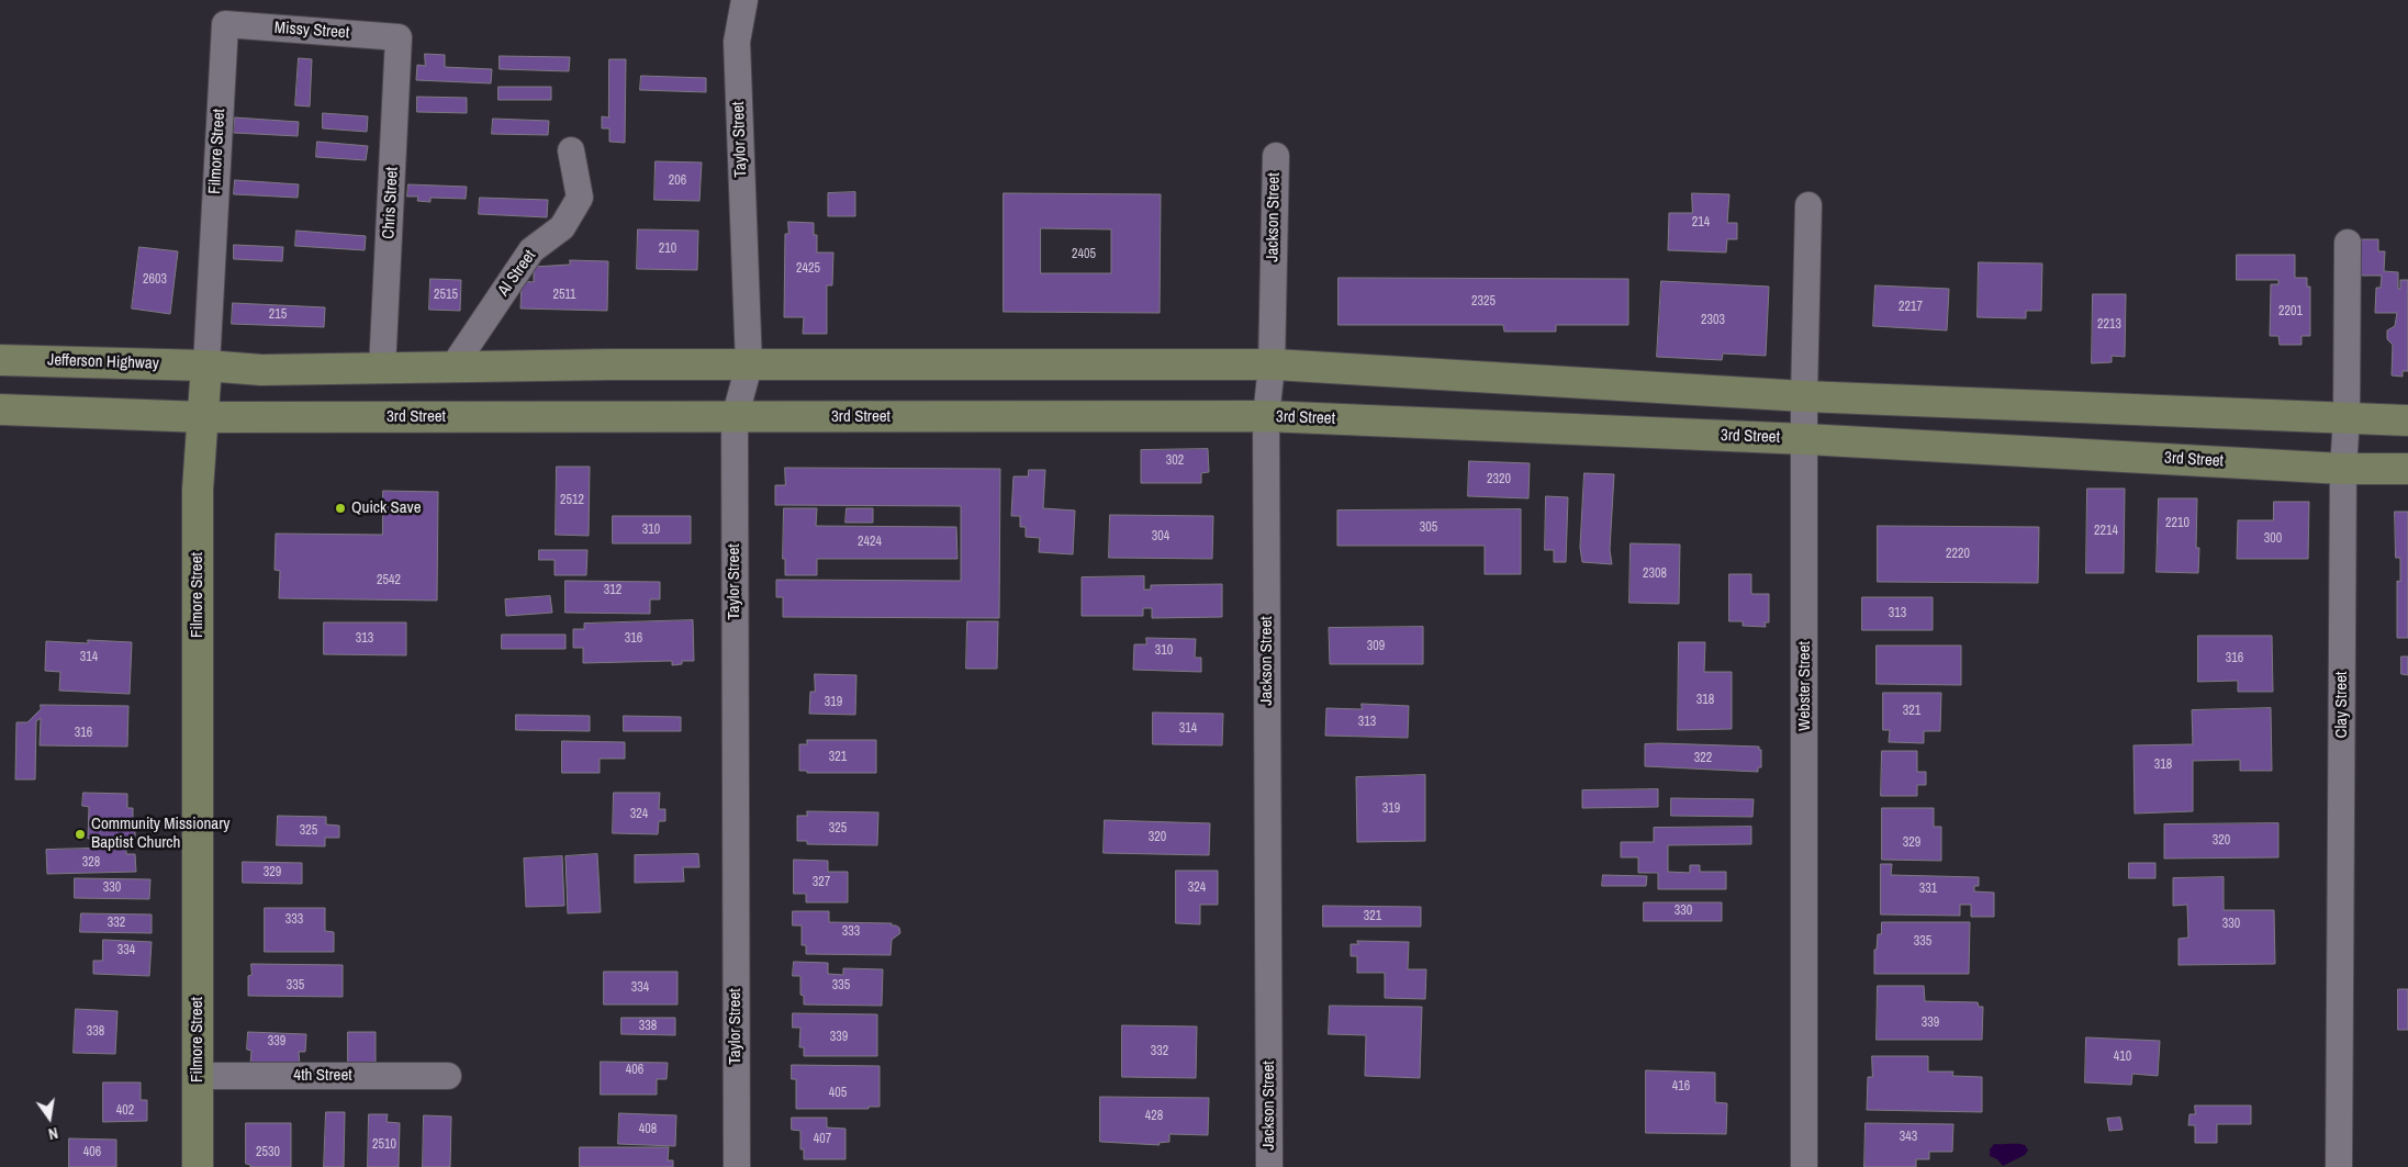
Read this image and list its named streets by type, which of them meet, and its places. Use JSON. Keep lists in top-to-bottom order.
{
  "streets": {
    "main road": ["Filmore Street", "Jefferson Highway", "3rd Street"],
    "street": [
      "Missy Street",
      "Taylor Street",
      "Chris Street",
      "Jackson Street",
      "Al Street",
      "Webster Street",
      "Clay Street",
      "4th Street"
    ]
  },
  "crossings": [
    ["Missy Street", "Filmore Street"],
    ["Missy Street", "Chris Street"],
    ["Taylor Street", "3rd Street"],
    ["Filmore Street", "Jefferson Highway"],
    ["Filmore Street", "3rd Street"],
    ["Filmore Street", "4th Street"],
    ["Jackson Street", "3rd Street"],
    ["3rd Street", "Webster Street"],
    ["3rd Street", "Clay Street"]
  ],
  "places": ["Quick Save", "Community Missionary Baptist Church"],
  "house_numbers": [
    "206",
    "214",
    "210",
    "2405",
    "2425",
    "2603",
    "2515",
    "2511",
    "2325",
    "2217",
    "2201",
    "215",
    "2303",
    "2213",
    "302",
    "2320",
    "2512",
    "2210",
    "305",
    "310",
    "2214",
    "304",
    "300",
    "2424",
    "2220",
    "2308",
    "2542",
    "312",
    "313",
    "313",
    "316",
    "309",
    "310",
    "314",
    "316",
    "318",
    "319",
    "321",
    "313",
    "314",
    "316",
    "321",
    "322",
    "318",
    "319",
    "324",
    "325",
    "325",
    "320",
    "320",
    "329",
    "328",
    "329",
    "327",
    "330",
    "324",
    "331",
    "330",
    "321",
    "333",
    "332",
    "330",
    "333",
    "335",
    "334",
    "335",
    "335",
    "334",
    "339",
    "338",
    "338",
    "339",
    "339",
    "332",
    "410",
    "406",
    "416",
    "405",
    "402",
    "428",
    "408",
    "343",
    "407",
    "2510",
    "406",
    "2530"
  ],
  "north": "bottom"
}
